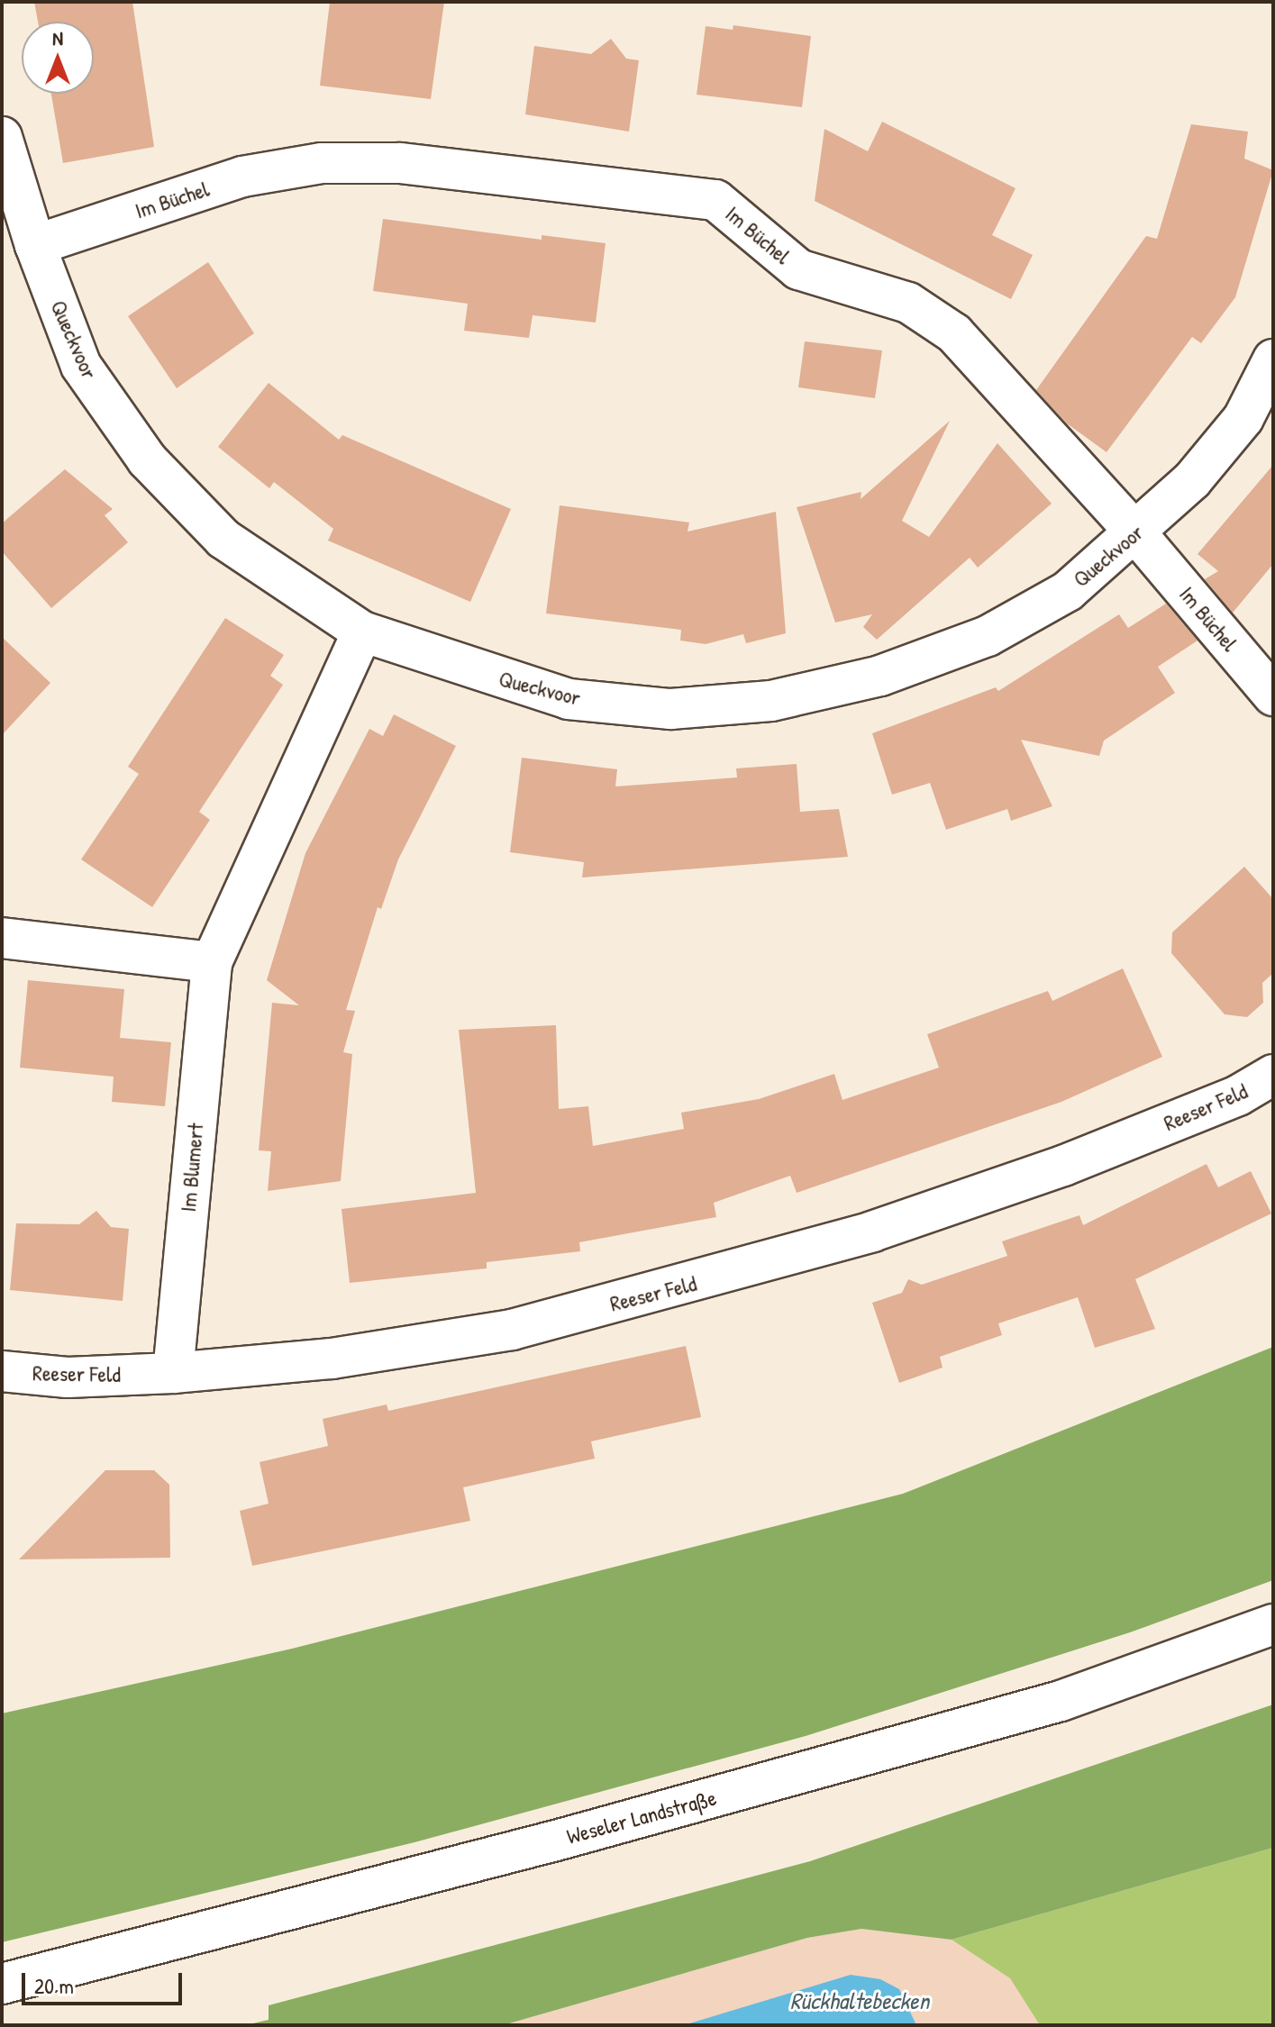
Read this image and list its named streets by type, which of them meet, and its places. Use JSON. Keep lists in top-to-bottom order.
{
  "streets": {
    "street": [
      "Im Büchel",
      "Queckvoor",
      "Reeser Feld",
      "Im Blumert",
      "Weseler Landstraße"
    ]
  },
  "crossings": [
    ["Im Büchel", "Queckvoor"],
    ["Queckvoor", "Im Blumert"],
    ["Reeser Feld", "Im Blumert"]
  ],
  "water": ["Rückhaltebecken"],
  "scale_bar": "20 m",
  "north": "top"
}
